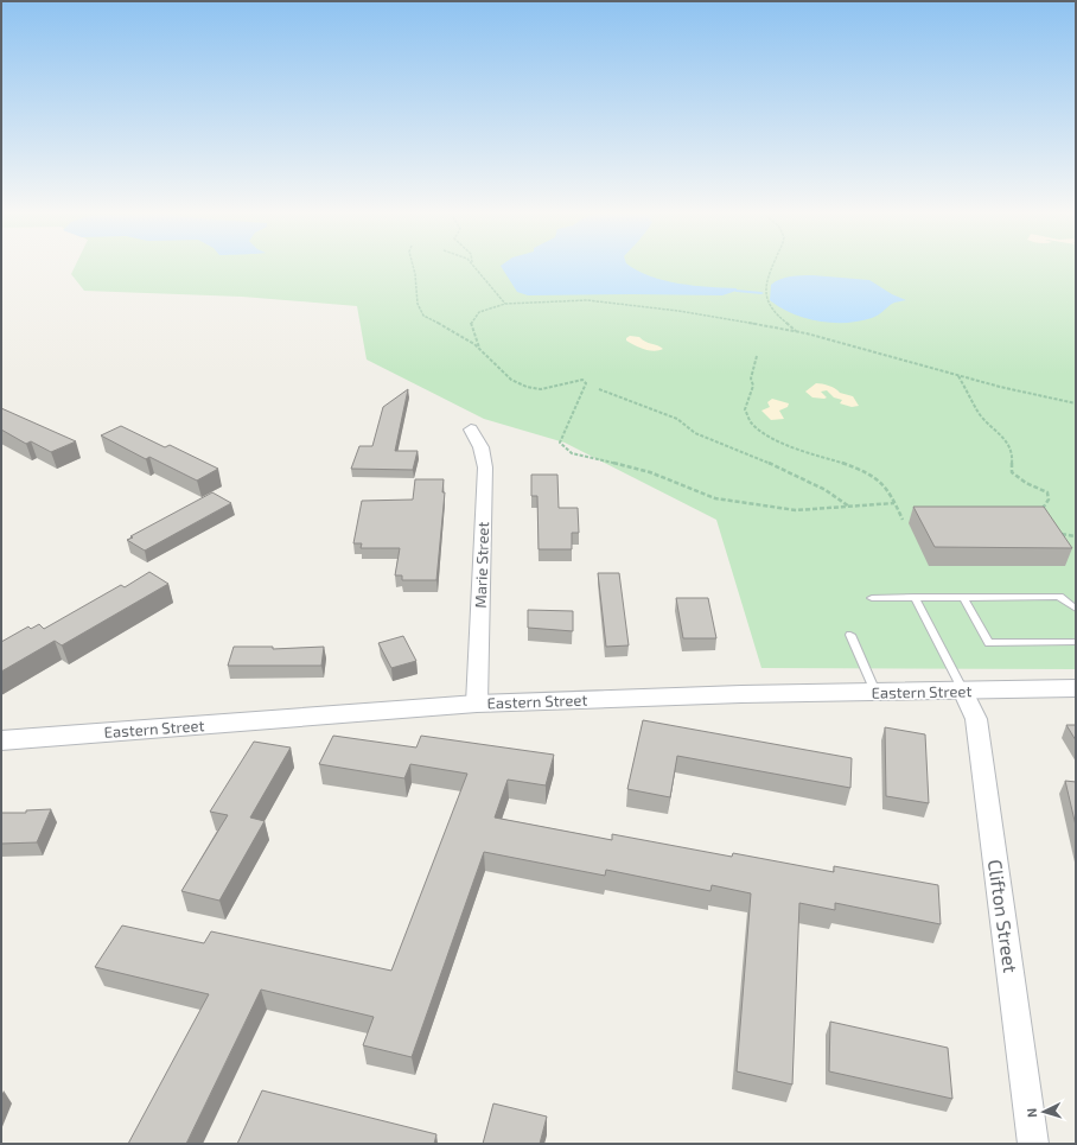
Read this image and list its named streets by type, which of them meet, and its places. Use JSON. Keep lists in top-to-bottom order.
{
  "streets": {
    "street": ["Marie Street", "Eastern Street", "Clifton Street"]
  },
  "crossings": [
    ["Marie Street", "Eastern Street"],
    ["Eastern Street", "Clifton Street"]
  ],
  "north": "left"
}
